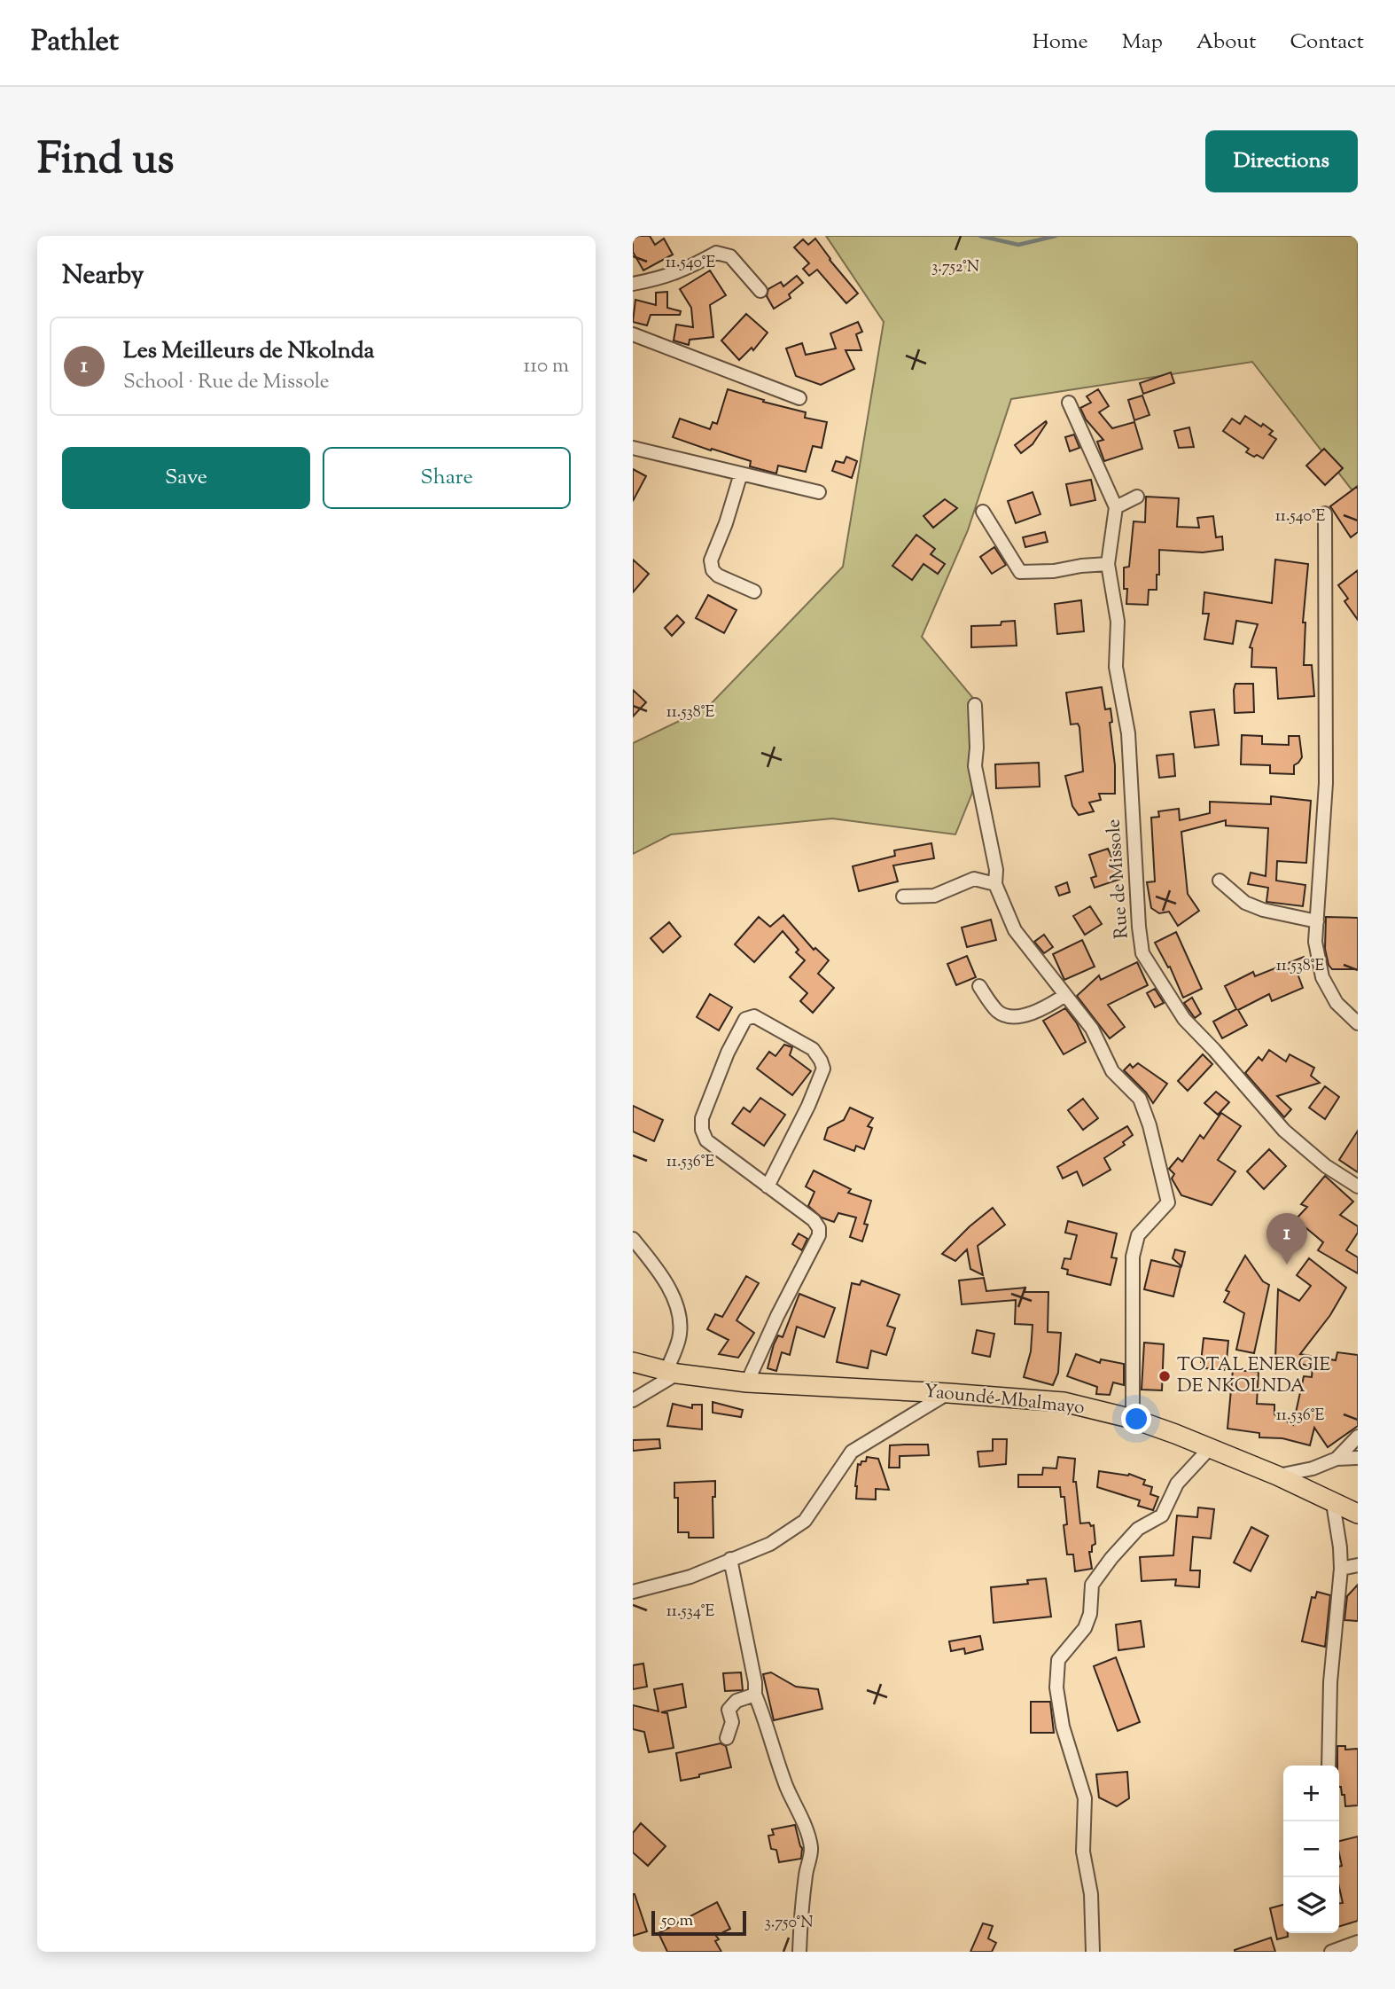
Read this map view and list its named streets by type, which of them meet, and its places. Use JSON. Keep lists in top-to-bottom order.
{
  "streets": {
    "highway": ["Yaoundé-Mbalmayo"],
    "street": ["Rue de Missole"]
  },
  "places": ["TOTAL ENERGIE DE NKOLNDA"],
  "scale_bar": "50 m",
  "page": {
    "header": "Pathlet",
    "nav": [
      "Home",
      "Map",
      "About",
      "Contact"
    ],
    "title": "Find us",
    "buttons": [
      "Directions",
      ["Save", "Share"]
    ],
    "heading": "Nearby",
    "list": [
      {
        "mark": "1",
        "name": "Les Meilleurs de Nkolnda",
        "note": "School · Rue de Missole",
        "value": "110 m"
      }
    ],
    "pins": "1",
    "map_buttons": ["+", "−"],
    "scale": "50 m"
  },
  "coordinates": [
    "11.540°E",
    "3.752°N",
    "11.538°E",
    "11.536°E",
    "11.534°E",
    "3.750°N"
  ]
}
